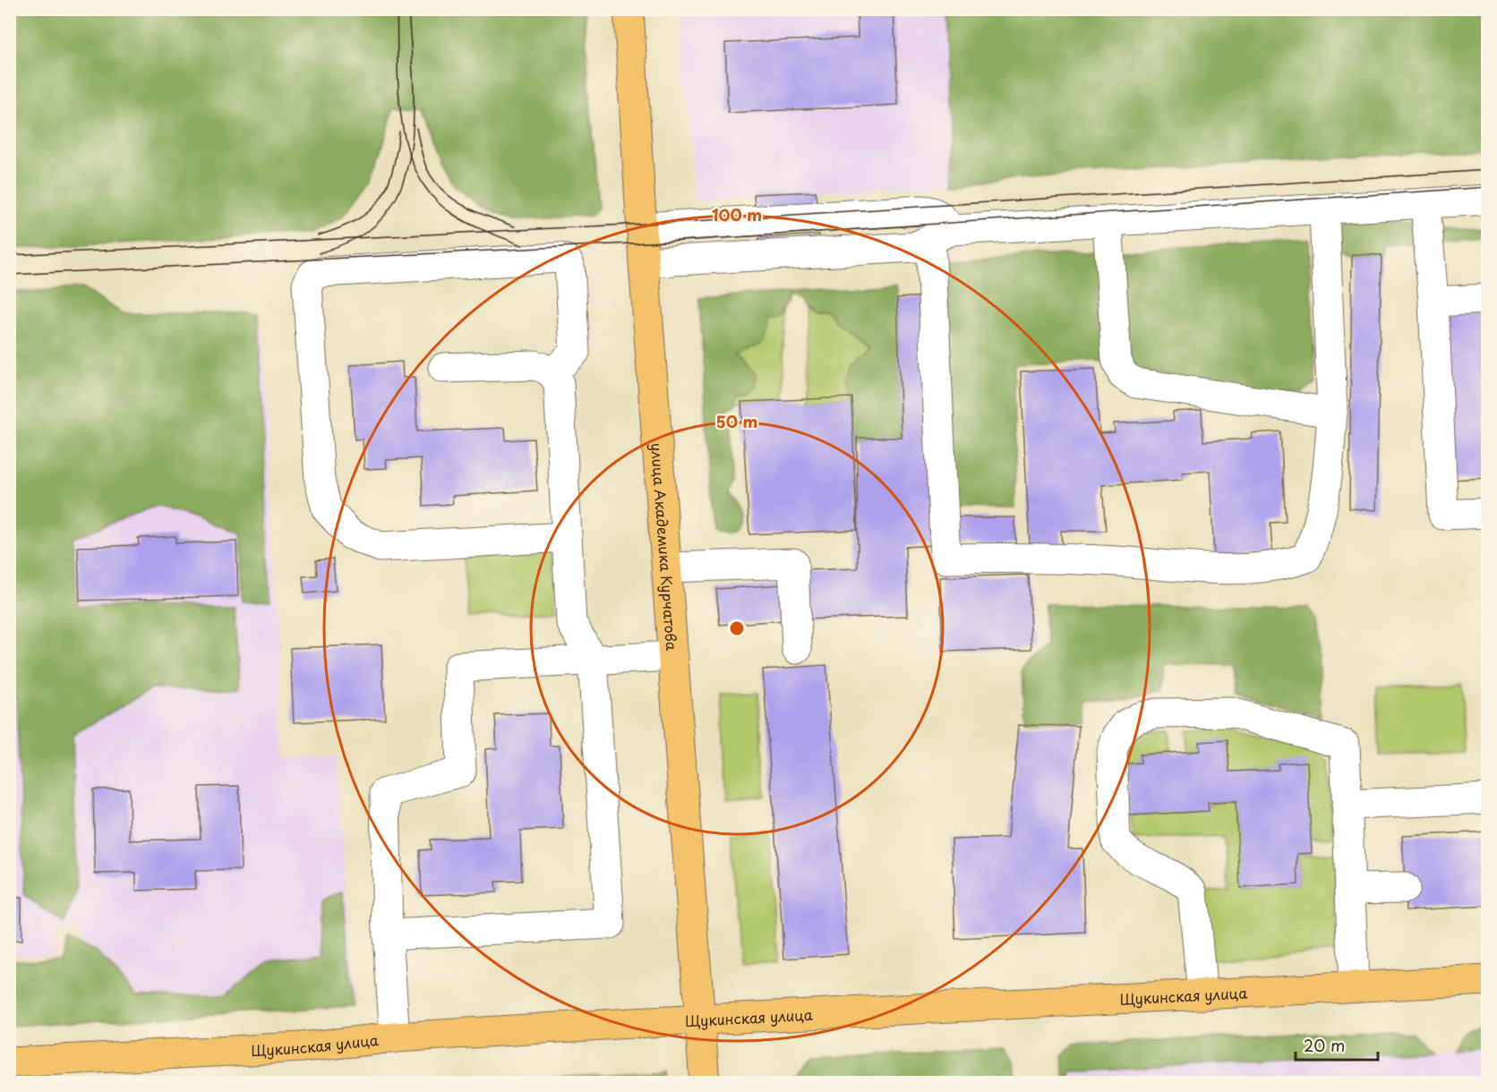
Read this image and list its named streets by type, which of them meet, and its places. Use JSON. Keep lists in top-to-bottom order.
{
  "streets": {
    "main road": ["улица Академика Курчатова", "Щукинская улица"]
  },
  "crossings": [
    ["улица Академика Курчатова", "Щукинская улица"]
  ],
  "scale_bar": "20 m",
  "rings": ["100 m", "50 m"]
}
